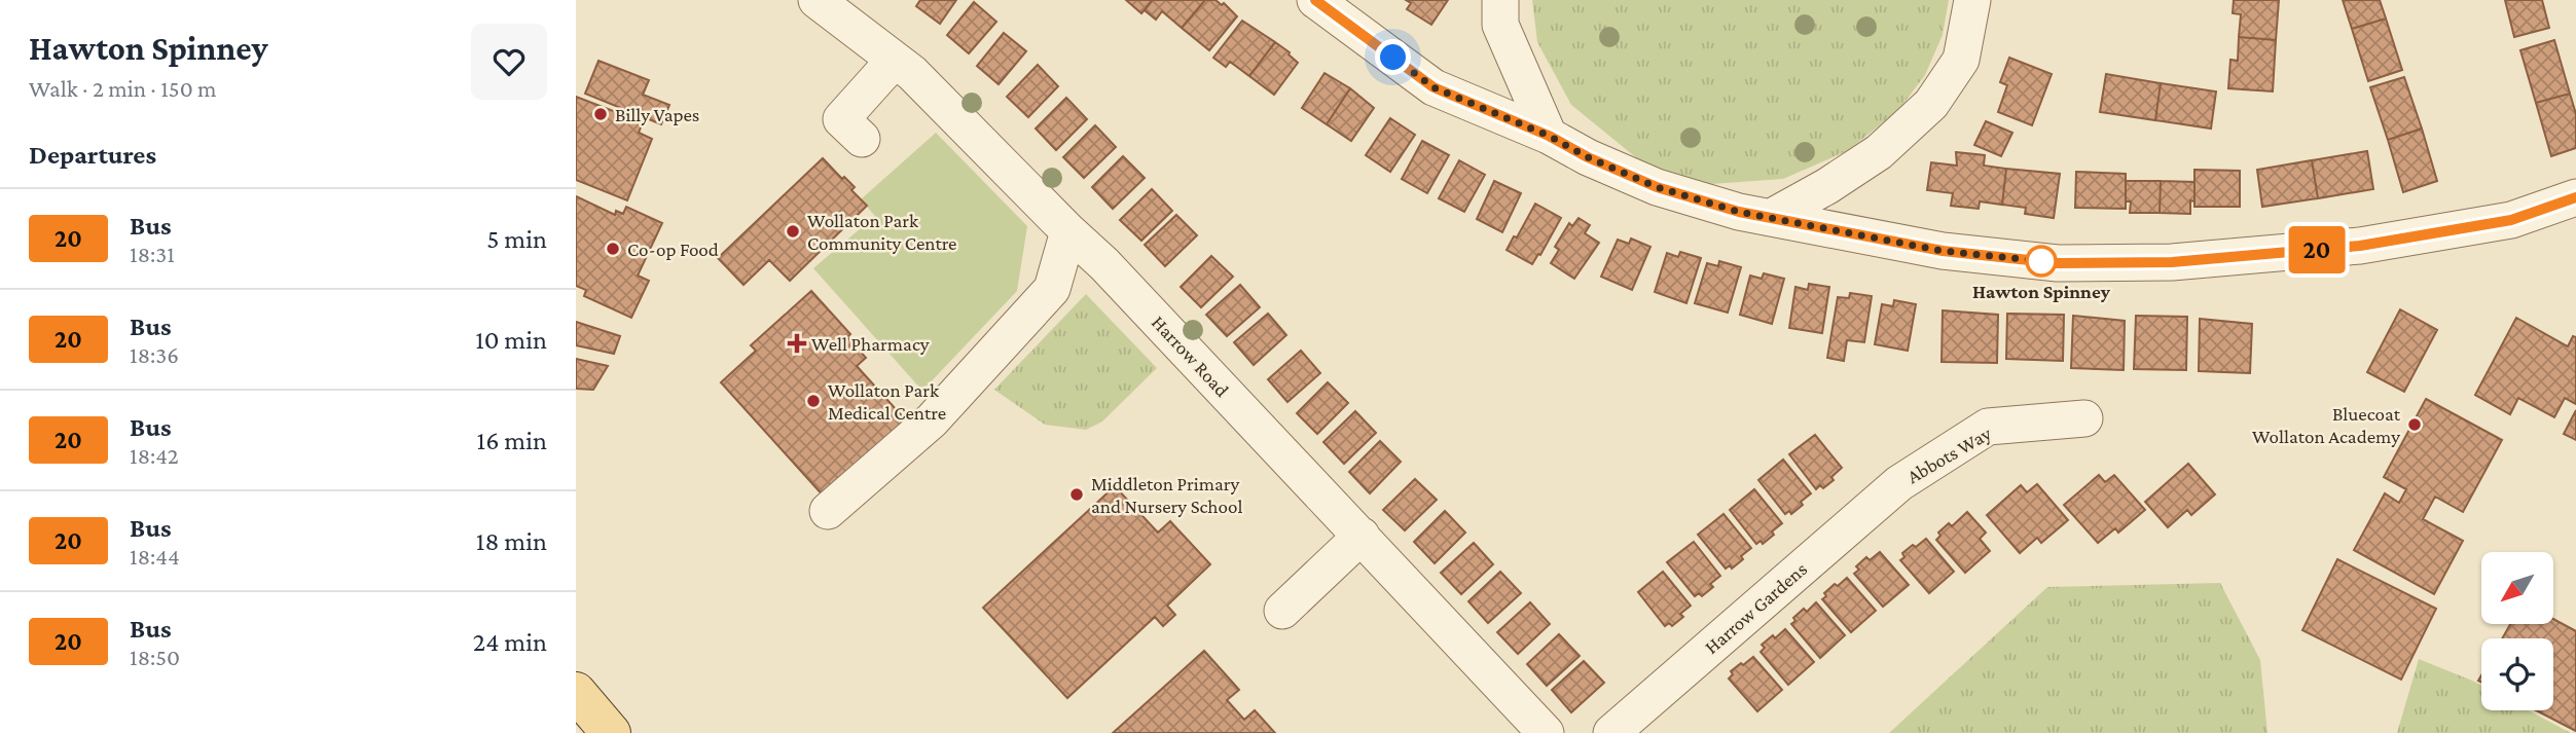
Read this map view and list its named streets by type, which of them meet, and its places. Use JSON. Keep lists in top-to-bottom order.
{
  "streets": {
    "street": ["Harrow Road", "Abbots Way", "Harrow Gardens"]
  },
  "crossings": [
    ["Abbots Way", "Harrow Gardens"]
  ],
  "places": {
    "other": [
      "Billy Vapes",
      "Wollaton Park Community Centre",
      "Co-op Food",
      "Hawton Spinney",
      "Wollaton Park Medical Centre",
      "Bluecoat Wollaton Academy",
      "Middleton Primary and Nursery School"
    ],
    "health": ["Well Pharmacy"]
  },
  "lines": ["bus line 20"],
  "north": "bottom left",
  "page": {
    "heading": [
      ["Hawton Spinney", "Walk · 2 min · 150 m"],
      "Departures"
    ],
    "on_map": "20",
    "list": [
      {
        "mark": "20",
        "name": "Bus",
        "note": "18:31",
        "value": "5 min"
      },
      {
        "mark": "20",
        "name": "Bus",
        "note": "18:36",
        "value": "10 min"
      },
      {
        "mark": "20",
        "name": "Bus",
        "note": "18:42",
        "value": "16 min"
      },
      {
        "mark": "20",
        "name": "Bus",
        "note": "18:44",
        "value": "18 min"
      },
      {
        "mark": "20",
        "name": "Bus",
        "note": "18:50",
        "value": "24 min"
      }
    ]
  }
}
